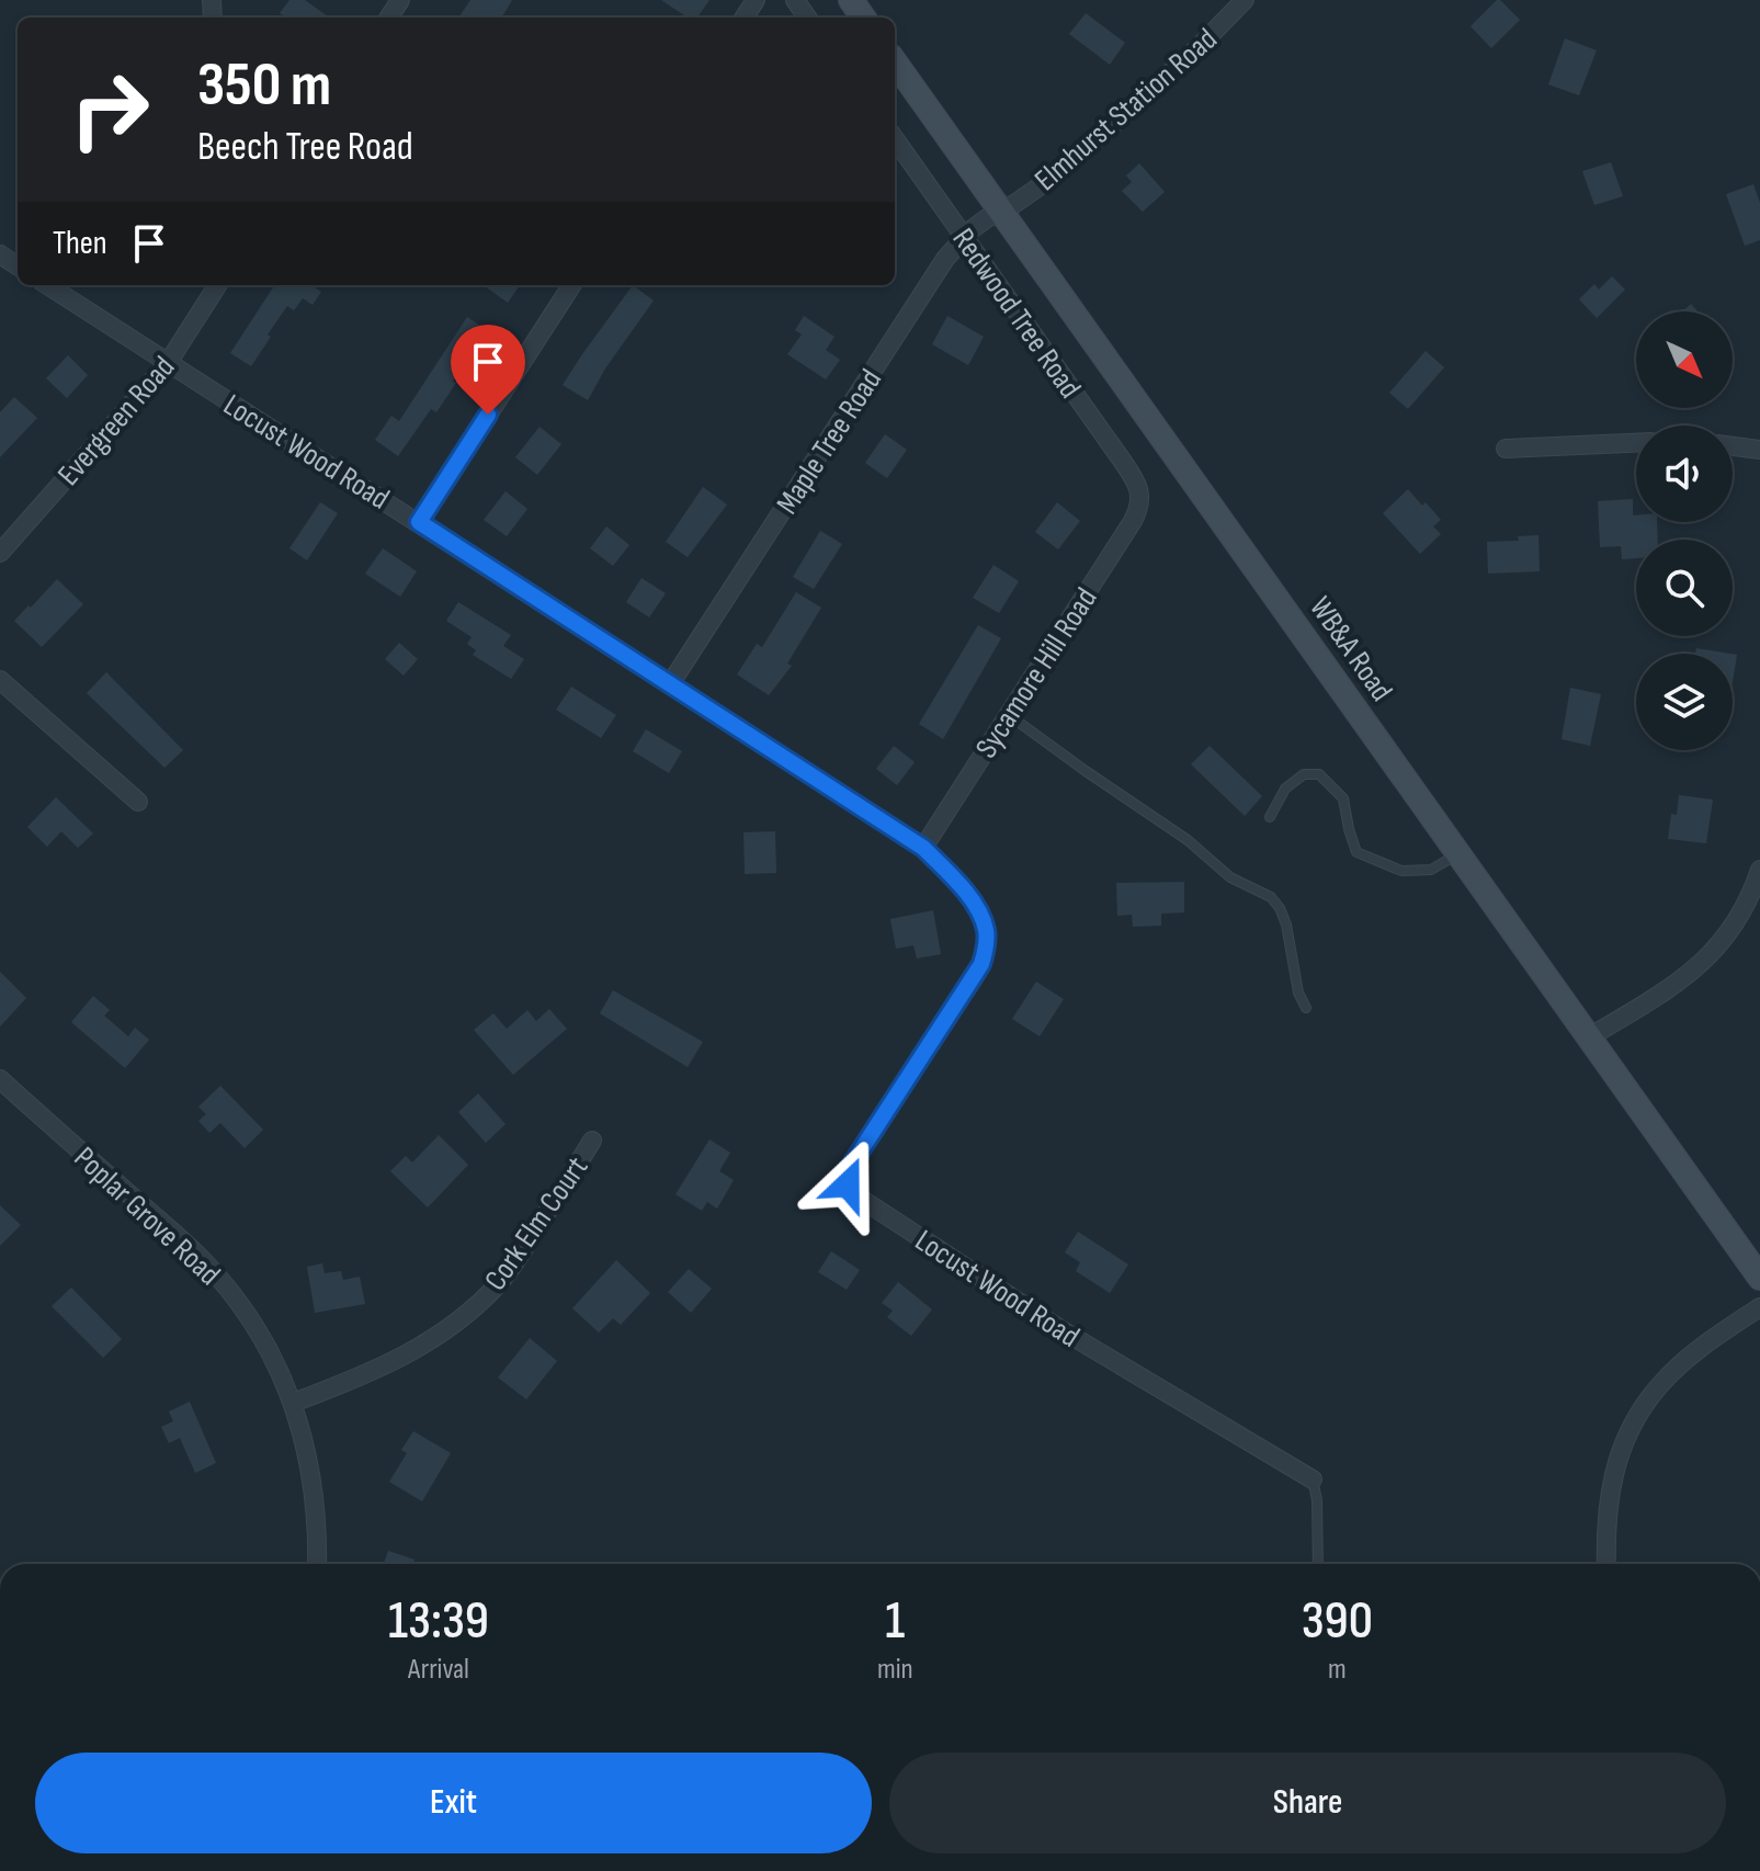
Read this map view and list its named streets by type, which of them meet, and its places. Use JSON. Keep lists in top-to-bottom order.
{
  "streets": {
    "street": [
      "Elmhurst Station Road",
      "Redwood Tree Road",
      "Evergreen Road",
      "Maple Tree Road",
      "Locust Wood Road",
      "WB&A Road",
      "Sycamore Hill Road",
      "Poplar Grove Road",
      "Cork Elm Court"
    ]
  },
  "crossings": [
    ["Elmhurst Station Road", "Maple Tree Road"],
    ["Elmhurst Station Road", "WB&A Road"],
    ["Redwood Tree Road", "Maple Tree Road"],
    ["Redwood Tree Road", "Sycamore Hill Road"],
    ["Evergreen Road", "Locust Wood Road"],
    ["Maple Tree Road", "Locust Wood Road"],
    ["Maple Tree Road", "WB&A Road"],
    ["Locust Wood Road", "Sycamore Hill Road"],
    ["Poplar Grove Road", "Cork Elm Court"]
  ],
  "north": "bottom right",
  "page": {
    "turn": ["350 m", "Beech Tree Road"],
    "then": "Then",
    "eta": [
      "13:39",
      "Arrival",
      "1",
      "min",
      "390",
      "m"
    ],
    "buttons": ["Exit", "Share"]
  }
}
